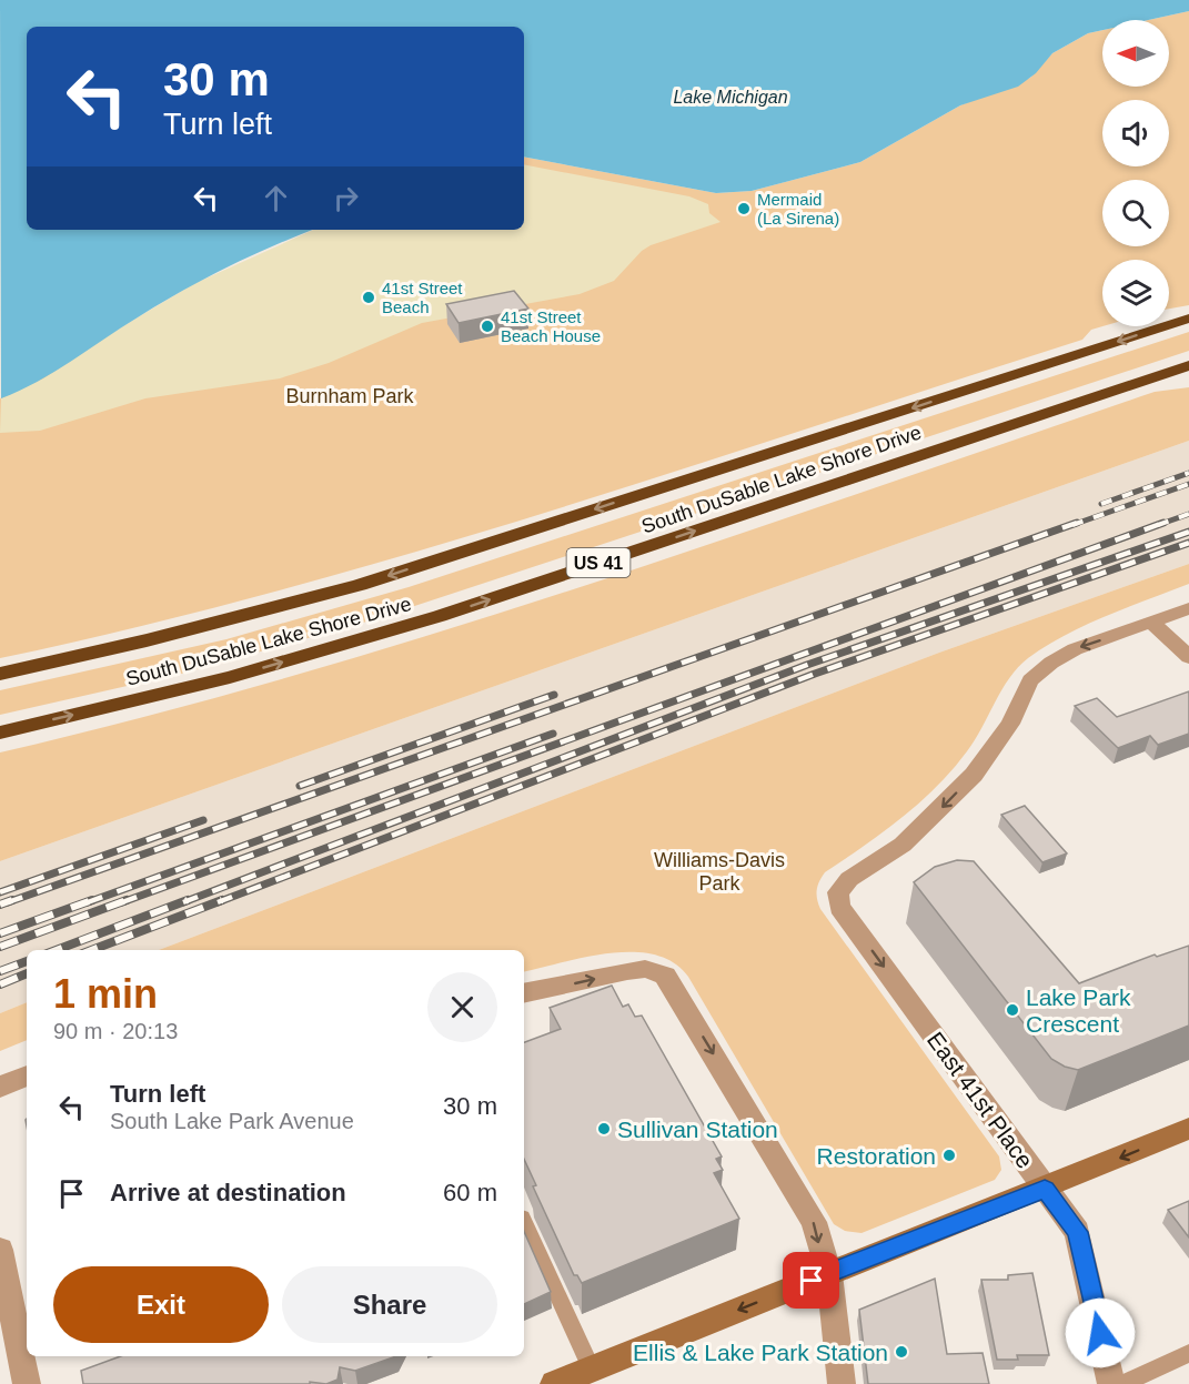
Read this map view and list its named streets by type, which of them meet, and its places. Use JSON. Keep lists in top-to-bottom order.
{
  "streets": {
    "highway": ["South DuSable Lake Shore Drive", "US 41"],
    "street": ["East 41st Place"]
  },
  "water": ["Lake Michigan"],
  "parks": ["Burnham Park", "Williams-Davis Park"],
  "places": [
    "Mermaid (La Sirena)",
    "41st Street Beach",
    "41st Street Beach House",
    "Lake Park Crescent",
    "Sullivan Station",
    "Restoration",
    "Ellis & Lake Park Station"
  ],
  "north": "left",
  "page": {
    "turn": ["30 m", "Turn left"],
    "heading": ["1 min", "90 m · 20:13"],
    "list": [
      {
        "name": "Turn left",
        "note": "South Lake Park Avenue",
        "value": "30 m"
      },
      {
        "name": "Arrive at destination",
        "value": "60 m"
      }
    ],
    "buttons": ["Exit", "Share"]
  }
}
